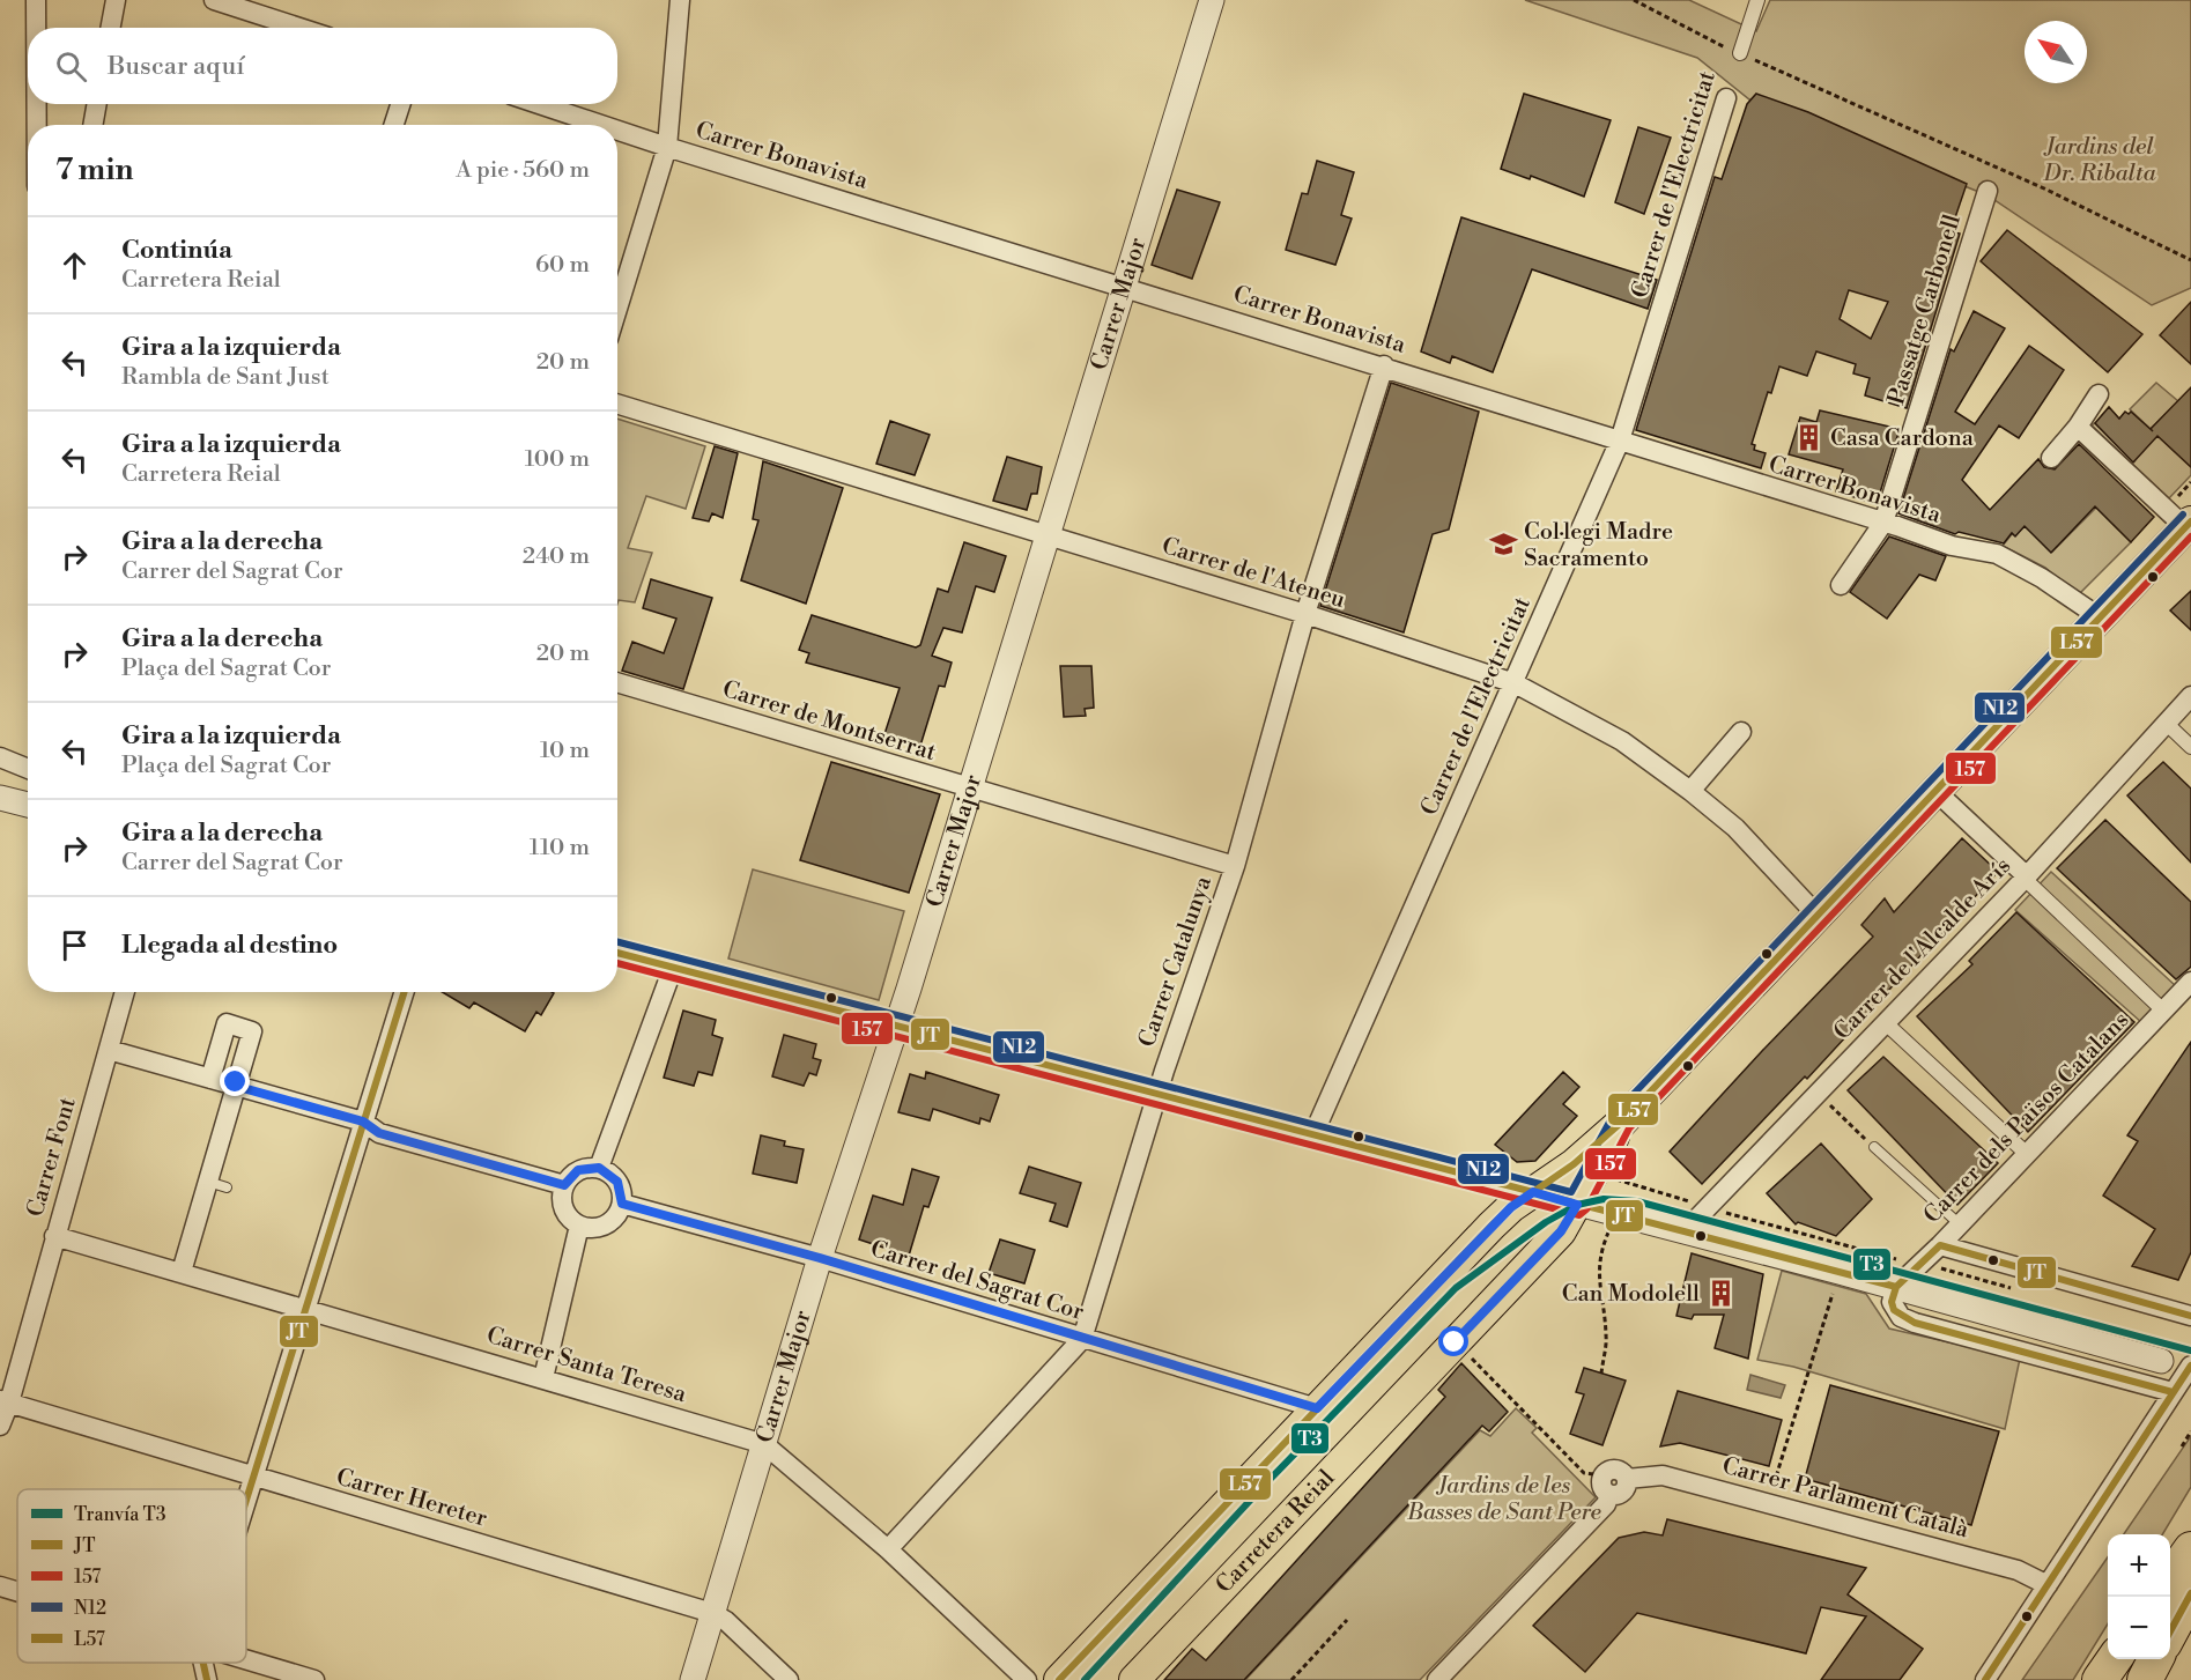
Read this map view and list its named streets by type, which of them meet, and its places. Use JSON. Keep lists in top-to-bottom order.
{
  "streets": {
    "main road": ["Carretera Reial"],
    "street": [
      "Carrer Bonavista",
      "Carrer de l'Electricitat",
      "Carrer Major",
      "Passatge Carbonell",
      "Carrer de l'Ateneu",
      "Carrer de Montserrat",
      "Carrer de l'Alcalde Arís",
      "Carrer Catalunya",
      "Carrer dels Països Catalans",
      "Carrer Font",
      "Carrer del Sagrat Cor",
      "Carrer Santa Teresa",
      "Carrer Hereter",
      "Carrer Parlament Català"
    ]
  },
  "crossings": [
    ["Carrer Bonavista", "Carrer de l'Electricitat"],
    ["Carrer Bonavista", "Carrer Major"],
    ["Carrer Bonavista", "Passatge Carbonell"],
    ["Carrer Bonavista", "Carrer Catalunya"],
    ["Carrer Bonavista", "Carretera Reial"],
    ["Carrer de l'Electricitat", "Carrer de l'Ateneu"],
    ["Carrer Major", "Carrer de l'Ateneu"],
    ["Carrer Major", "Carrer de Montserrat"],
    ["Carrer Major", "Carrer del Sagrat Cor"],
    ["Carrer Major", "Carrer Santa Teresa"],
    ["Carrer Major", "Carrer Hereter"],
    ["Carrer de l'Ateneu", "Carrer Catalunya"],
    ["Carrer de l'Ateneu", "Carretera Reial"],
    ["Carrer de Montserrat", "Carrer Catalunya"],
    ["Carrer Catalunya", "Carrer del Sagrat Cor"],
    ["Carrer Catalunya", "Carrer Santa Teresa"],
    ["Carrer Font", "Carrer Santa Teresa"],
    ["Carrer Font", "Carrer Hereter"],
    ["Carrer del Sagrat Cor", "Carretera Reial"]
  ],
  "parks": ["Jardins del Dr. Ribalta", "Jardins de les Basses de Sant Pere"],
  "places": {
    "building": ["Casa Cardona", "Can Modolell"],
    "school or university": ["Col·legi Madre Sacramento"]
  },
  "lines": [
    "transit line N12",
    "transit line L57",
    "transit line 157",
    "transit line JT",
    "tram line T3"
  ],
  "legend": [
    "Tranvía T3",
    "JT",
    "157",
    "N12",
    "L57"
  ],
  "north": "top left",
  "page": {
    "search": "Buscar aquí",
    "heading": ["7 min", "A pie · 560 m"],
    "list": [
      ["Continúa", "Carretera Reial", "60 m"],
      ["Gira a la izquierda", "Rambla de Sant Just", "20 m"],
      ["Gira a la izquierda", "Carretera Reial", "100 m"],
      ["Gira a la derecha", "Carrer del Sagrat Cor", "240 m"],
      ["Gira a la derecha", "Plaça del Sagrat Cor", "20 m"],
      ["Gira a la izquierda", "Plaça del Sagrat Cor", "10 m"],
      ["Gira a la derecha", "Carrer del Sagrat Cor", "110 m"],
      "Llegada al destino"
    ],
    "map_buttons": ["+", "−"]
  }
}
